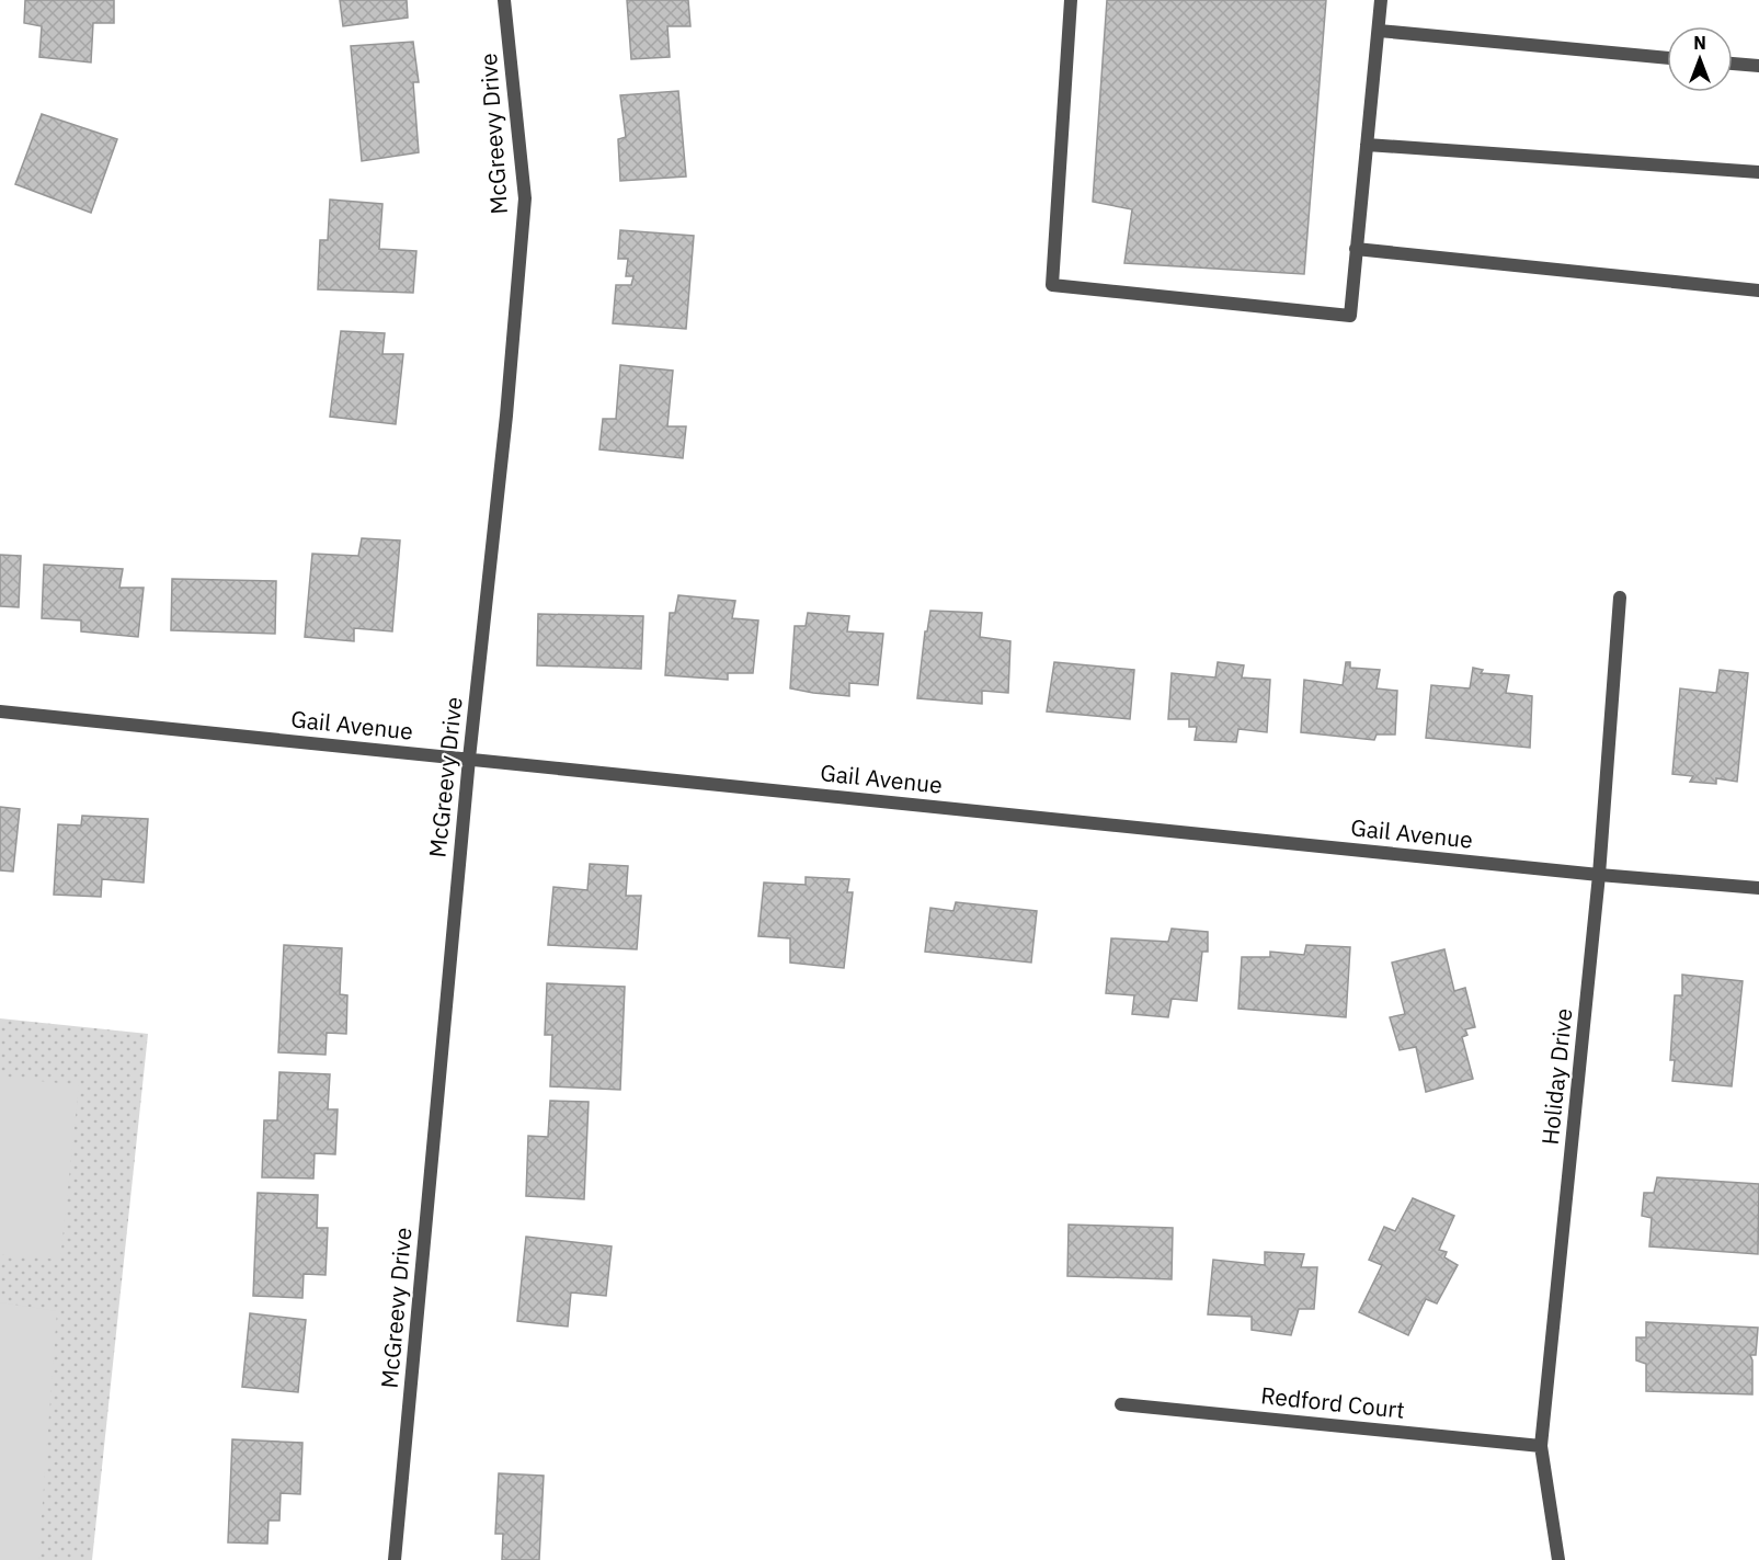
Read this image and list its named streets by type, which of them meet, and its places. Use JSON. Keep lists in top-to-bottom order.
{
  "streets": {
    "street": [
      "McGreevy Drive",
      "Gail Avenue",
      "Holiday Drive",
      "Redford Court"
    ]
  },
  "crossings": [
    ["McGreevy Drive", "Gail Avenue"],
    ["Gail Avenue", "Holiday Drive"],
    ["Holiday Drive", "Redford Court"]
  ],
  "north": "top"
}
